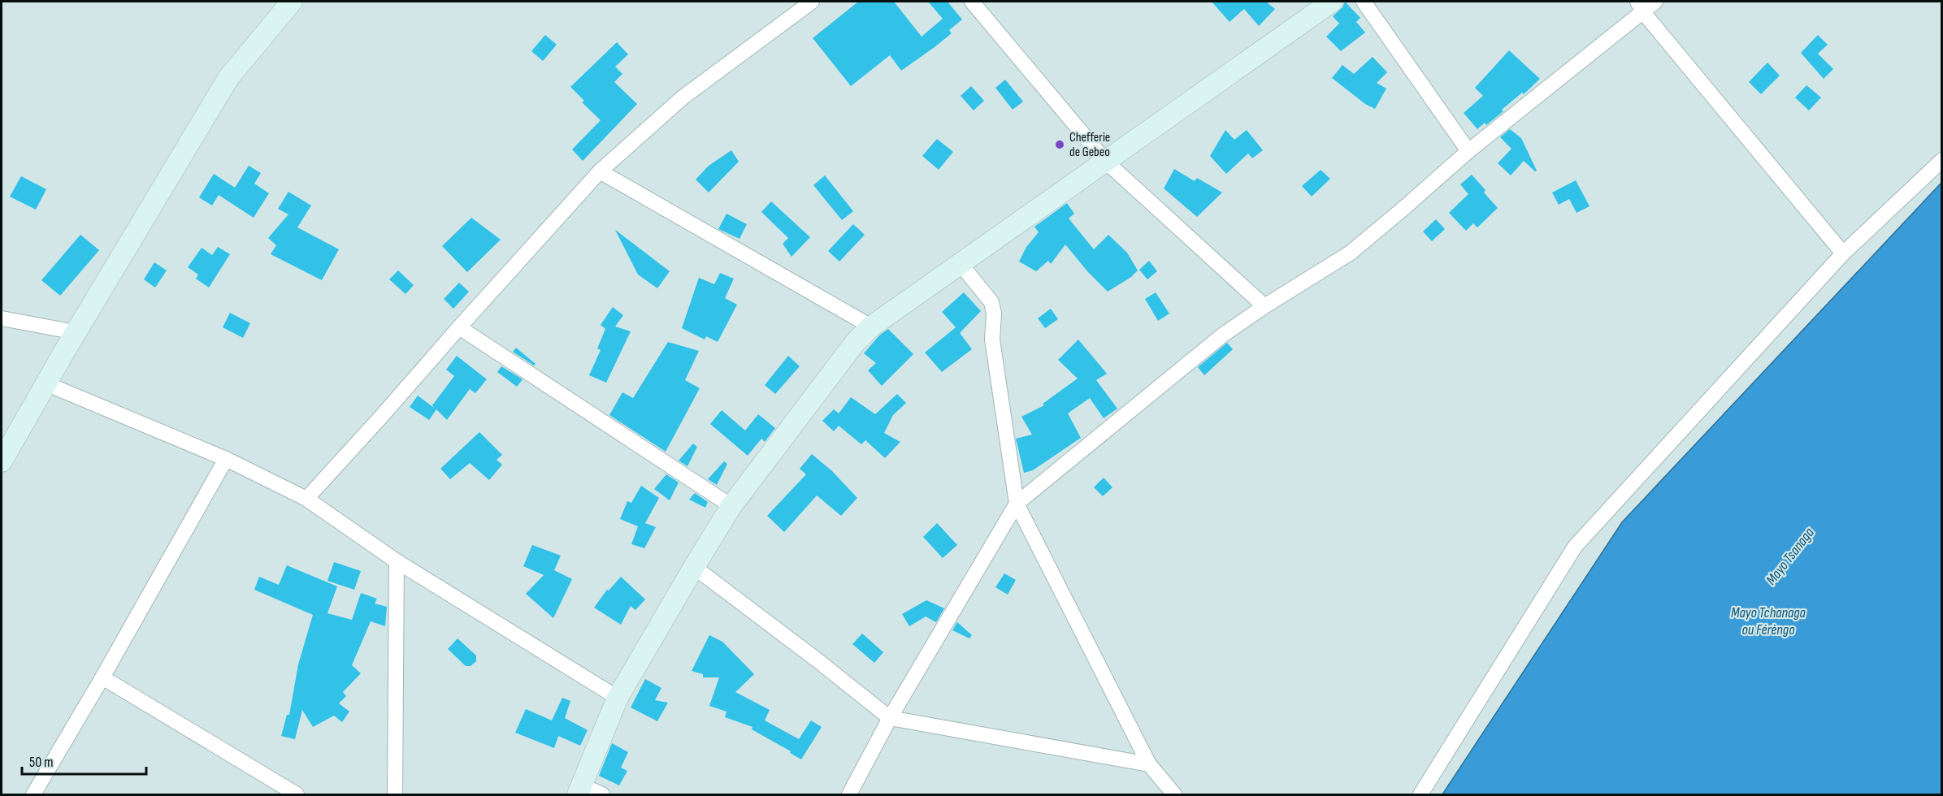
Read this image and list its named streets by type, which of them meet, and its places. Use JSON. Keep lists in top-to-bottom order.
{
  "water": ["Mayo Tsanaga", "Mayo Tchanaga ou Férèngo"],
  "places": ["Chefferie de Gebeo"],
  "scale_bar": "50 m"
}
